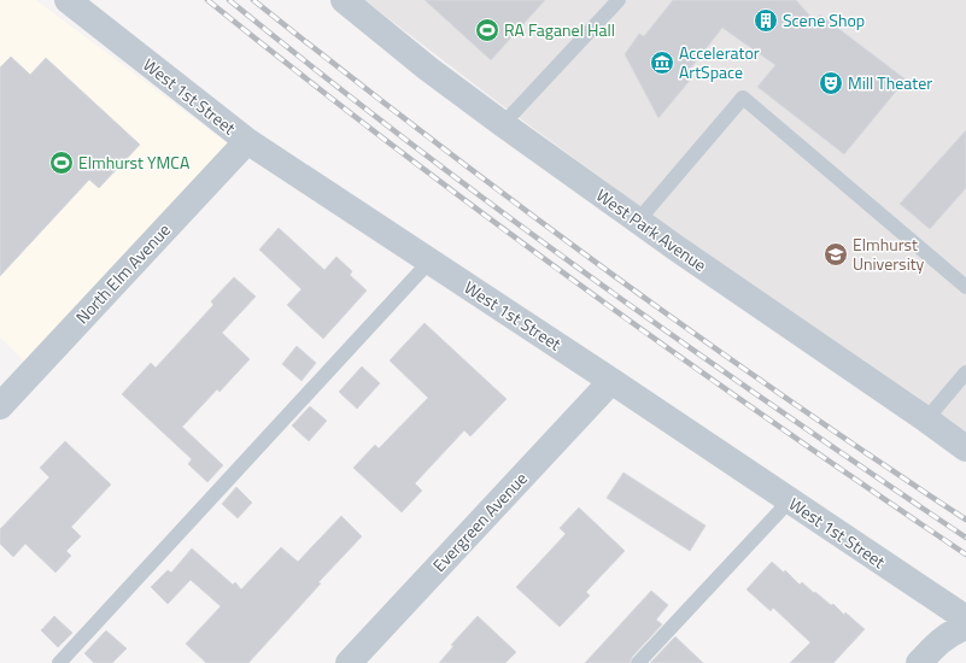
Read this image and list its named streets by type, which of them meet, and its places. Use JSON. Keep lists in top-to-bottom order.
{
  "streets": {
    "street": [
      "West 1st Street",
      "West Park Avenue",
      "North Elm Avenue",
      "Evergreen Avenue"
    ]
  },
  "crossings": [
    ["West 1st Street", "North Elm Avenue"],
    ["West 1st Street", "Evergreen Avenue"]
  ],
  "places": {
    "building": ["Scene Shop"],
    "sports": ["RA Faganel Hall", "Elmhurst YMCA"],
    "museum": ["Accelerator ArtSpace"],
    "theatre": ["Mill Theater"],
    "school or university": ["Elmhurst University"]
  }
}
